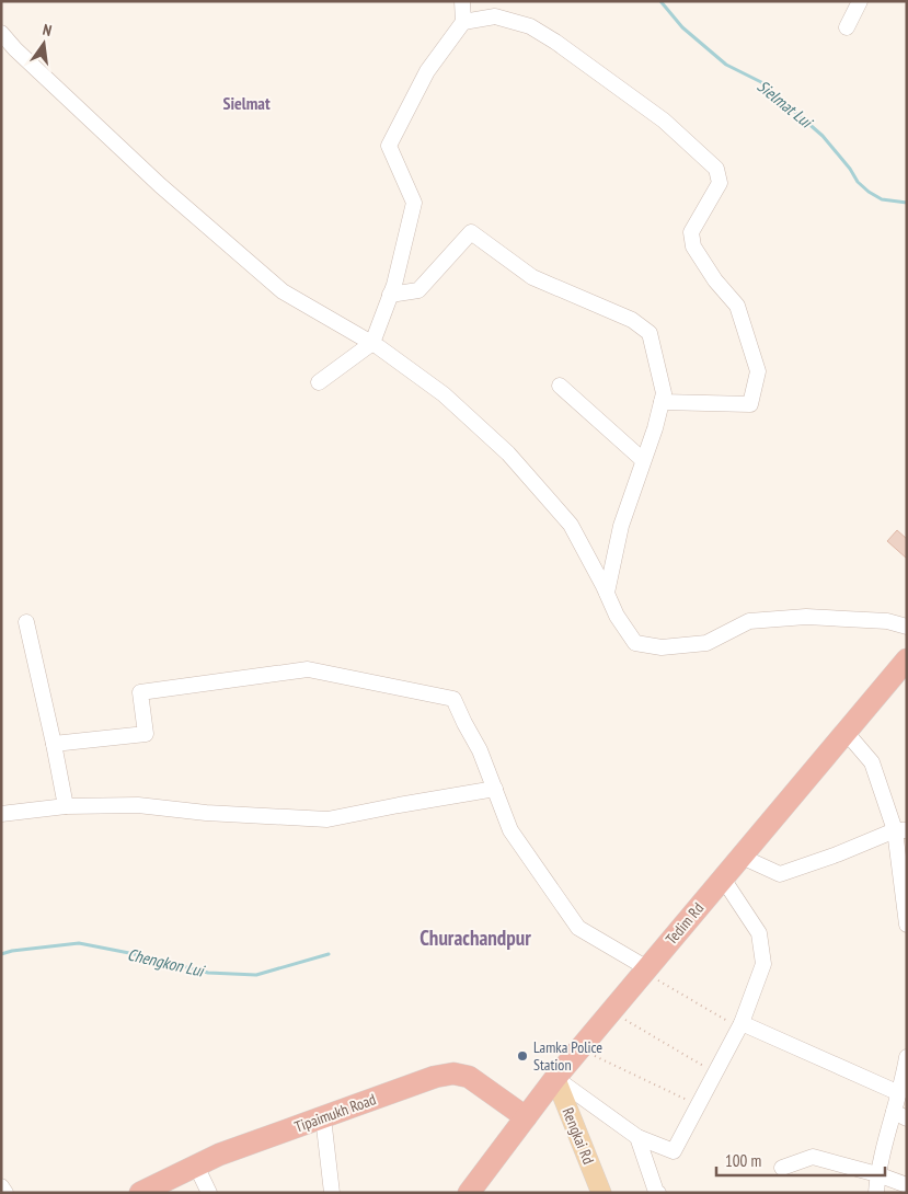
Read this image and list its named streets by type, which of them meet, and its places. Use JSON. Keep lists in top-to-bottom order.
{
  "streets": {
    "highway": ["Tedim Rd", "Tipaimukh Road"],
    "main road": ["Rengkai Rd"]
  },
  "crossings": [
    ["Tedim Rd", "Tipaimukh Road"],
    ["Tedim Rd", "Rengkai Rd"]
  ],
  "districts": ["Sielmat", "Churachandpur"],
  "water": ["Sielmat Lui", "Chengkon Lui"],
  "places": ["Lamka Police Station"],
  "scale_bar": "100 m",
  "north": "top"
}
